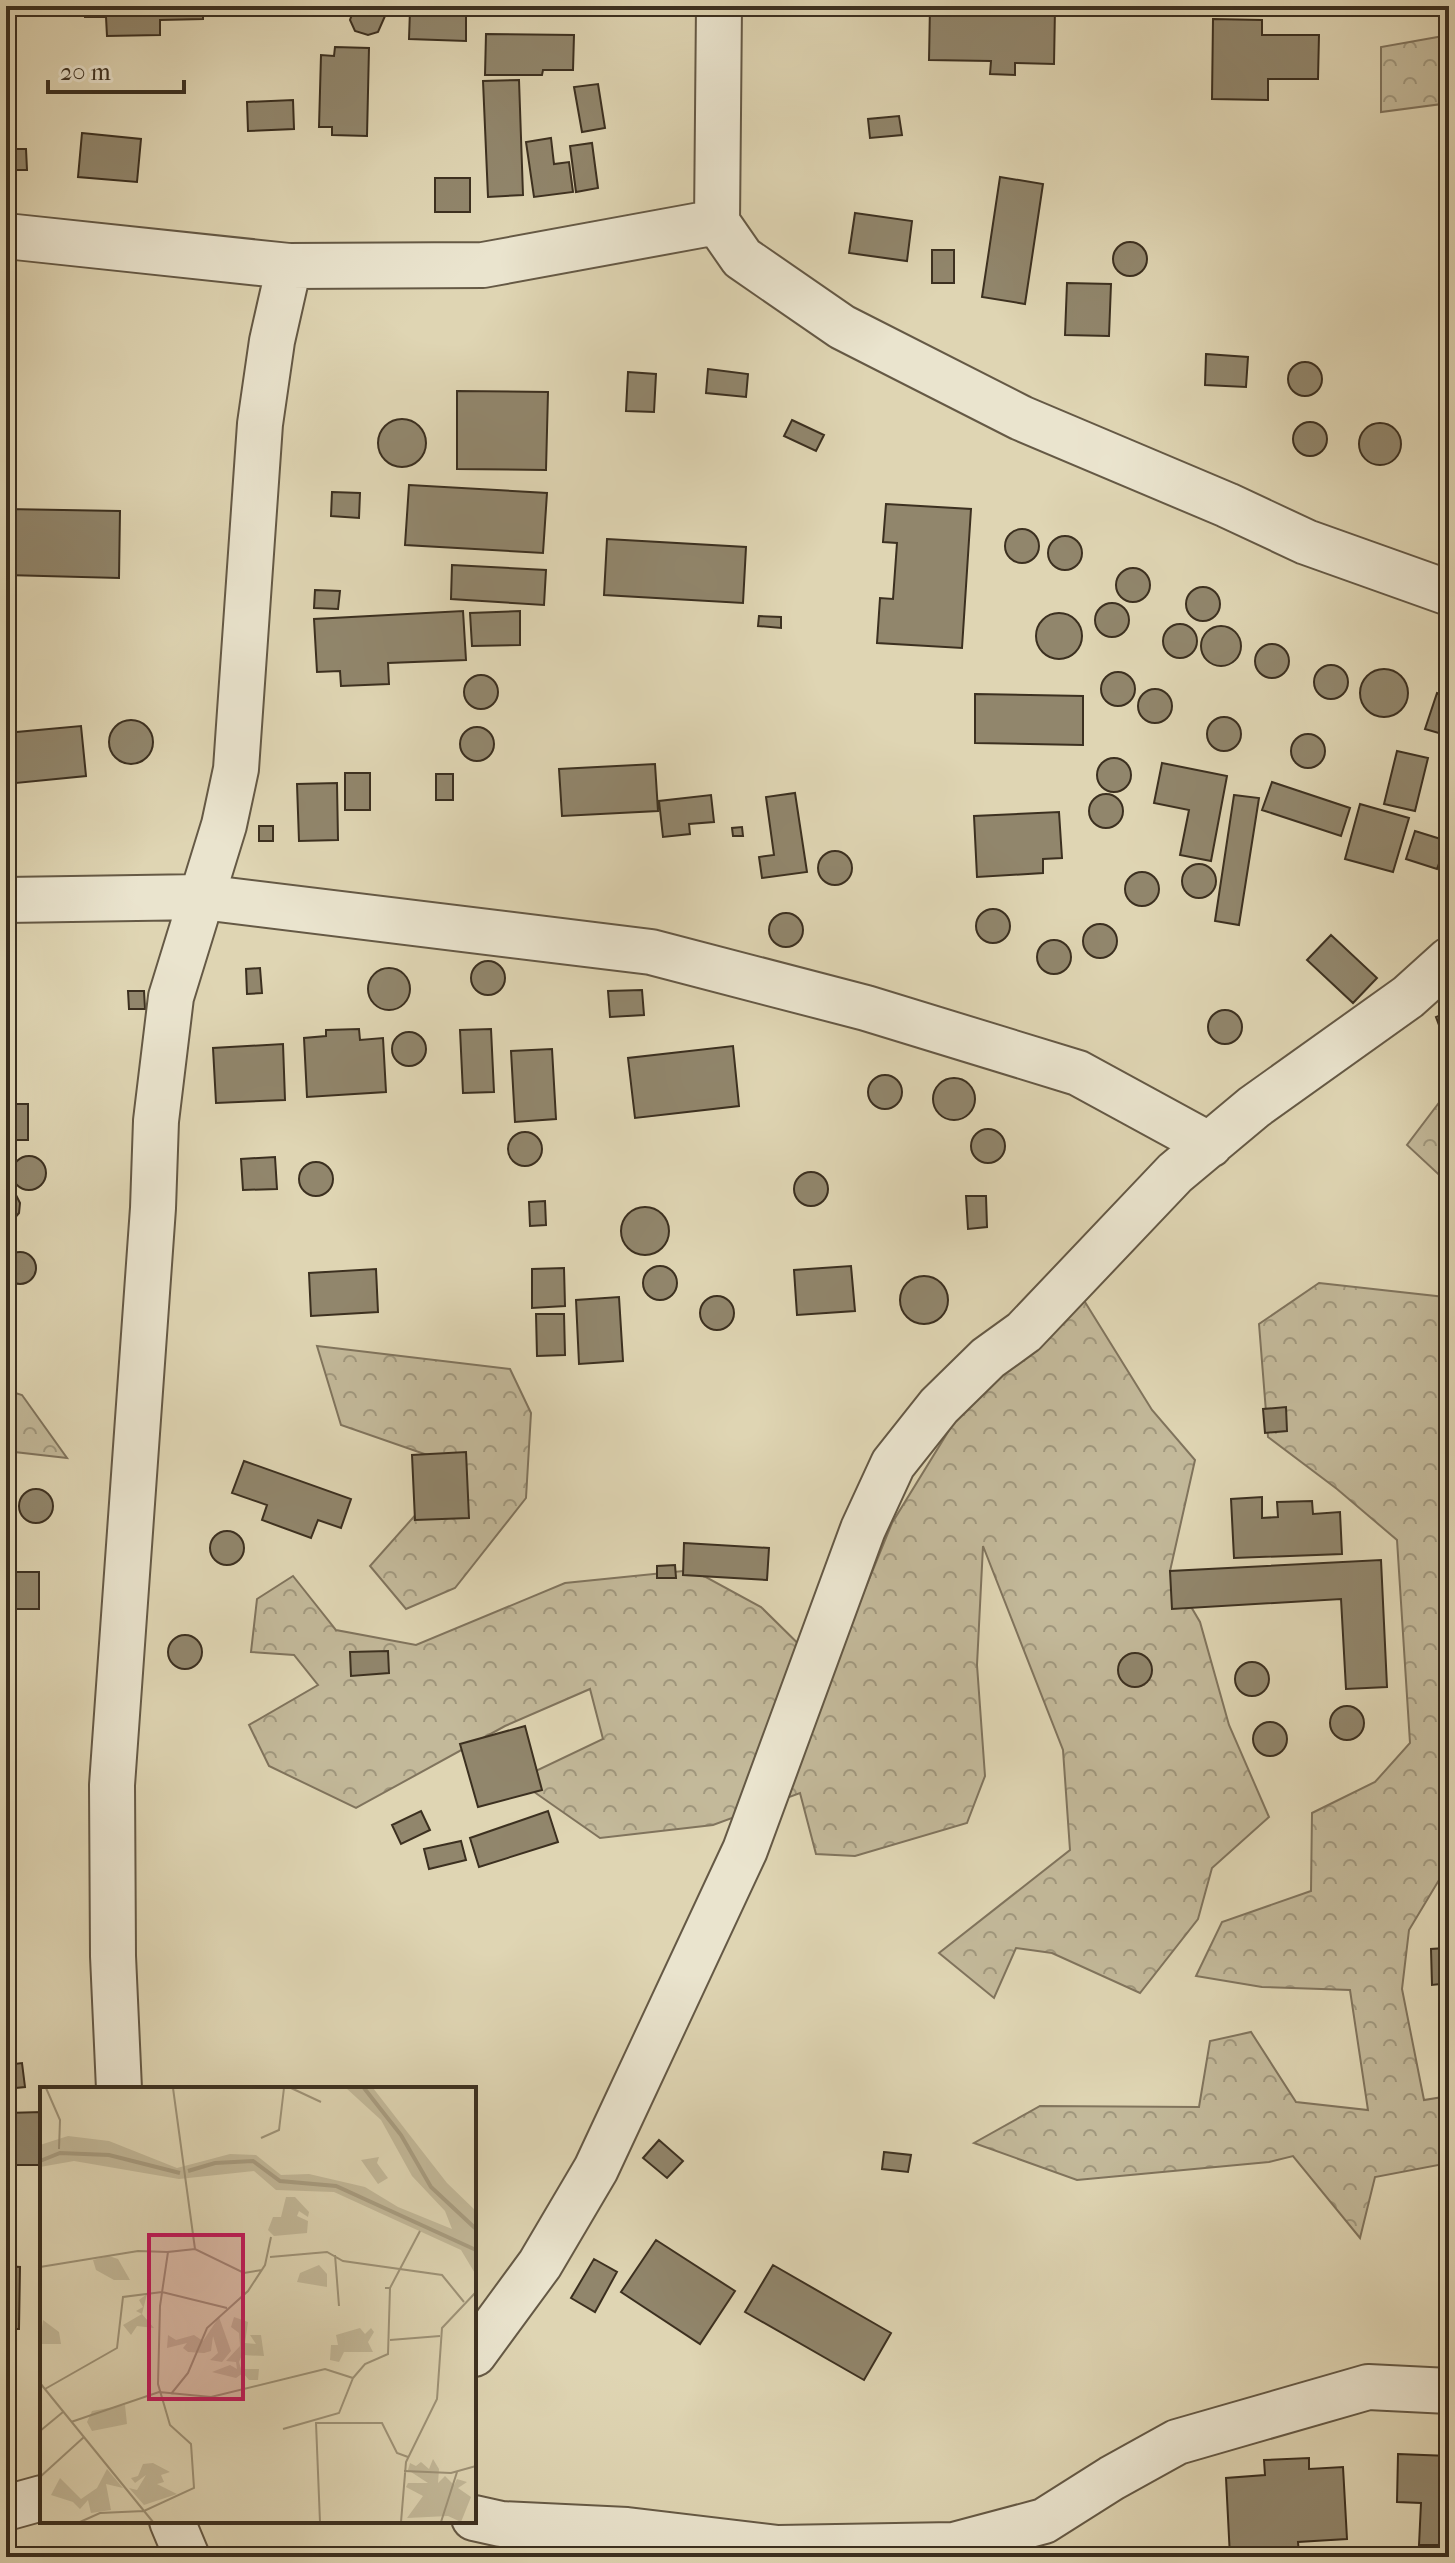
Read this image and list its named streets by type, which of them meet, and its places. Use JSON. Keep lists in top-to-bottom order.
{
  "scale_bar": "20 m"
}
